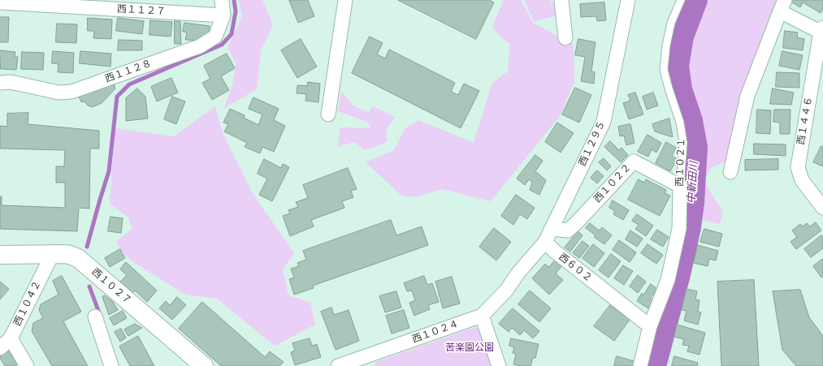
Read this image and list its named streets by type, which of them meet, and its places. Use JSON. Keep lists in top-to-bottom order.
{
  "streets": {
    "street": [
      "西１１２７",
      "西１１２８",
      "西１４４６",
      "西１２９５",
      "西１０２１",
      "西１０２２",
      "西６０２",
      "西１０２７",
      "西１０４２",
      "西１０２４"
    ]
  },
  "crossings": [
    ["西１１２７", "西１１２８"],
    ["西１２９５", "西１０２２"],
    ["西１２９５", "西６０２"],
    ["西１０２１", "西１０２２"],
    ["西１０２１", "西６０２"],
    ["西１０２７", "西１０４２"]
  ],
  "water": ["中新田川"],
  "parks": ["苦楽園公園"]
}
